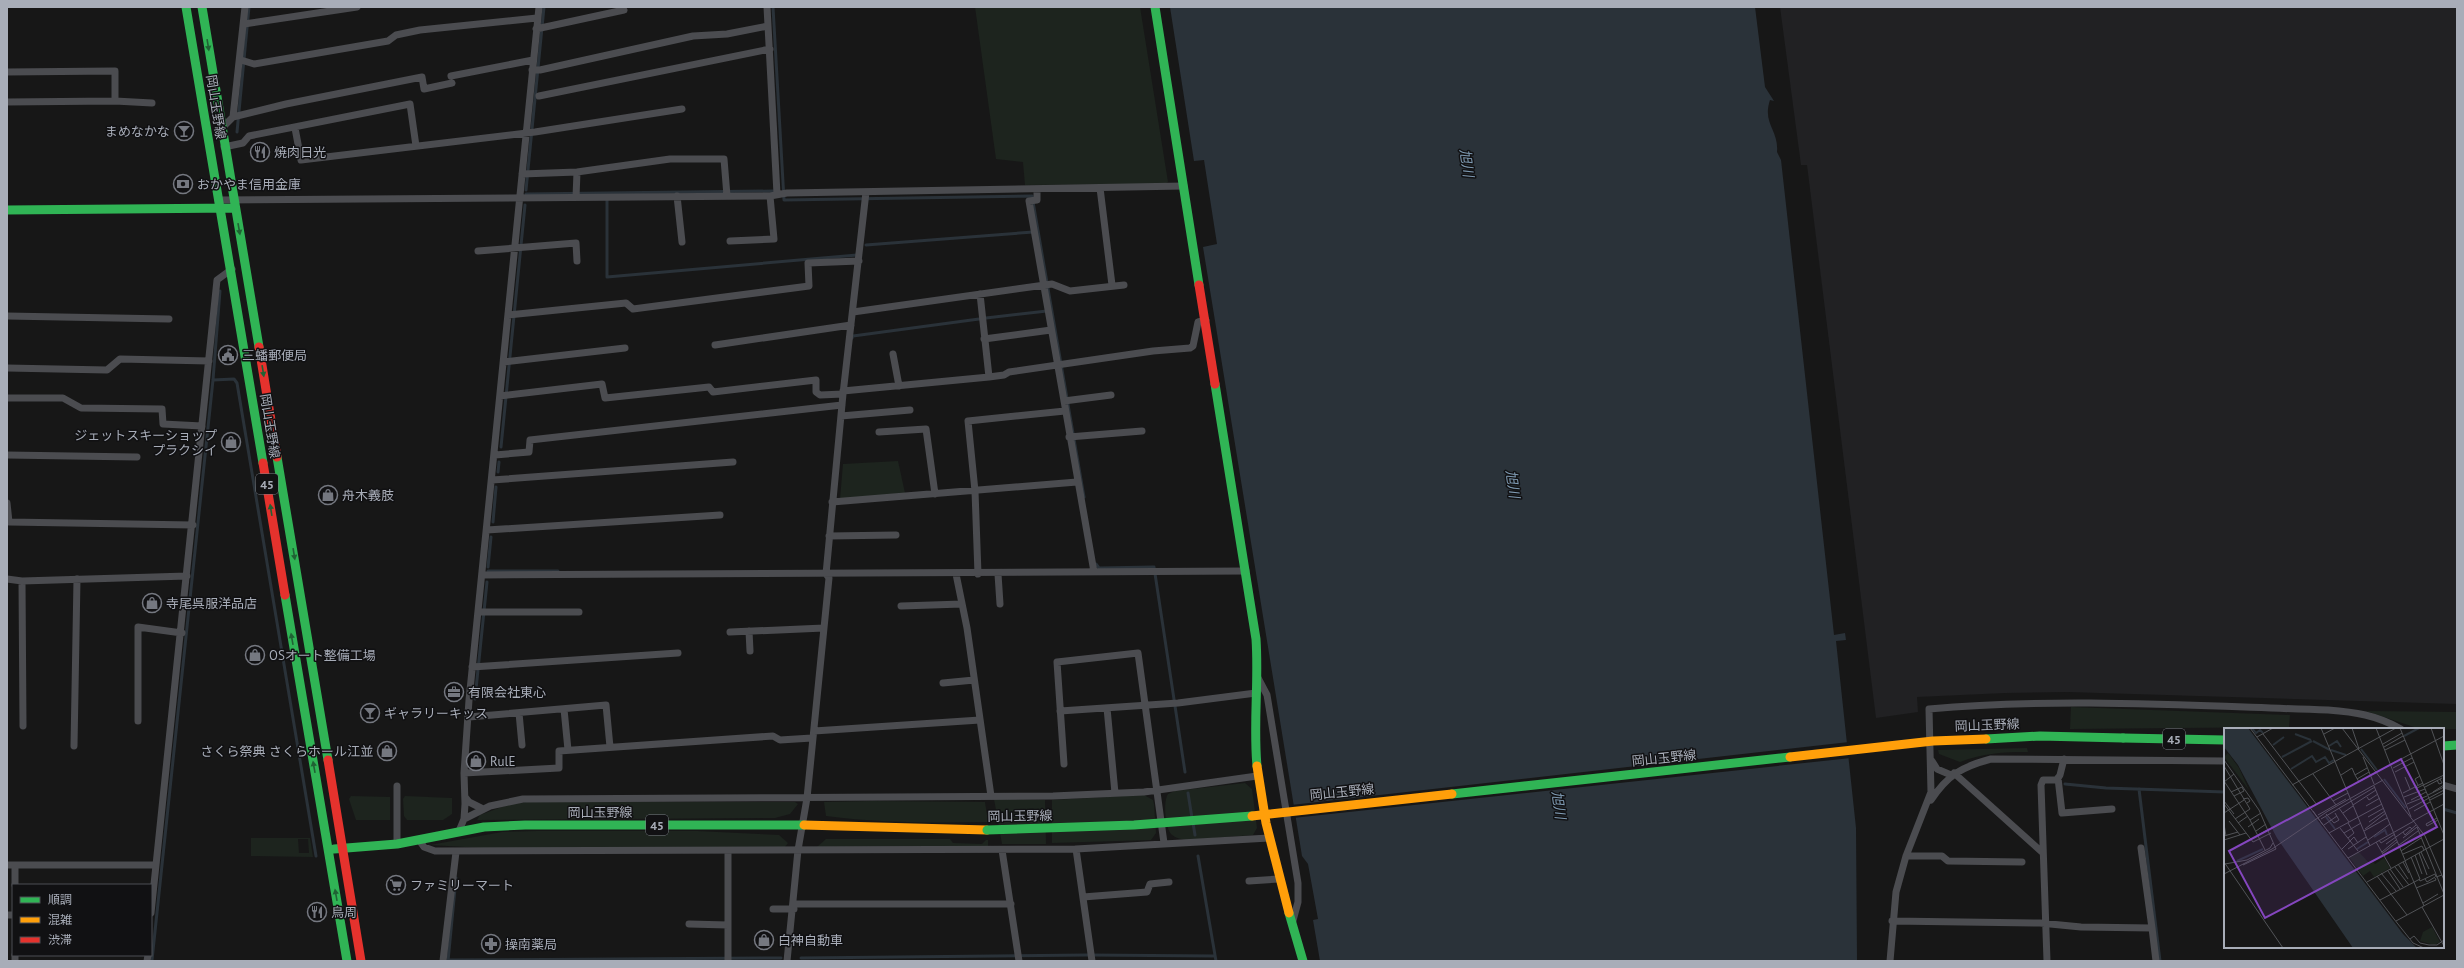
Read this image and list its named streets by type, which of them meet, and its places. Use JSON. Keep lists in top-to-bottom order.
{
  "streets": {
    "main road": ["岡山玉野線", "45"]
  },
  "water": ["旭川"],
  "places": {
    "bar": ["まめなかな", "ギャラリーキッス"],
    "restaurant": ["焼肉日光", "鳥周"],
    "bank": ["おかやま信用金庫"],
    "public building": ["三蟠郵便局"],
    "shop": [
      "ジェットスキーショップ プラクシイ",
      "舟木義肢",
      "寺尾呉服洋品店",
      "OSオート整備工場",
      "さくら祭典 さくらホール江並",
      "RulE",
      "白神自動車"
    ],
    "office": ["有限会社東心"],
    "supermarket": ["ファミリーマート"],
    "pharmacy": ["操南薬局"]
  },
  "legend": ["順調", "混雑", "渋滞"]
}
